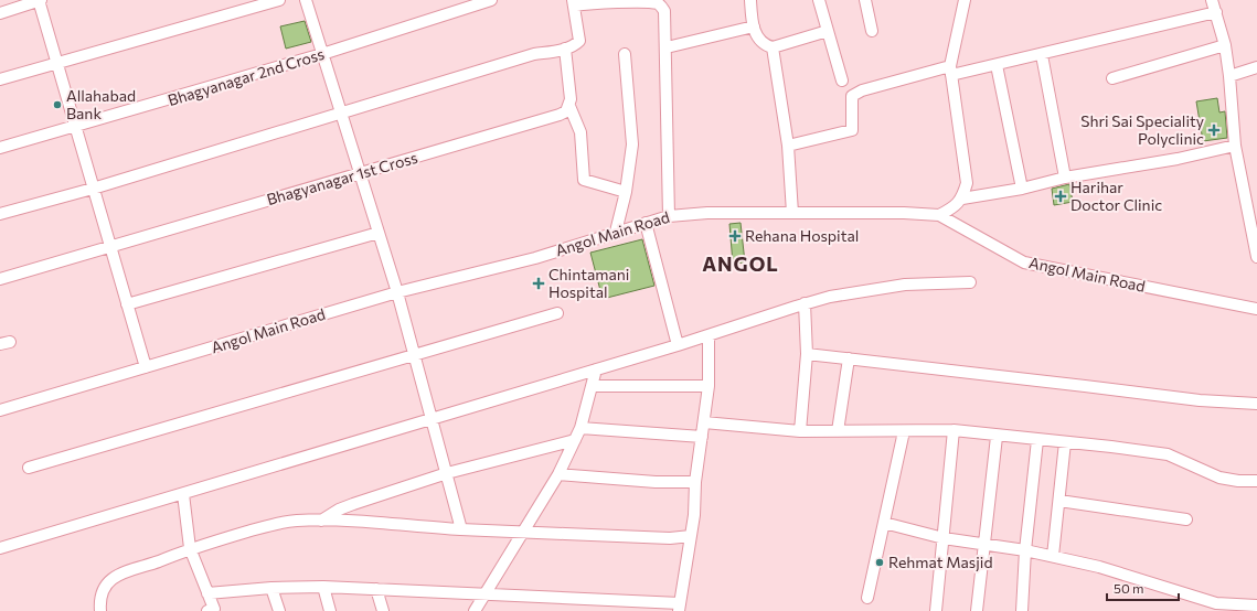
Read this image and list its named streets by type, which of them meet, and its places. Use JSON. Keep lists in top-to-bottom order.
{
  "streets": {
    "street": ["Bhagyanagar 2nd Cross", "Bhagyanagar 1st Cross", "Angol Main Road"]
  },
  "districts": ["ANGOL"],
  "places": {
    "other": ["Allahabad Bank", "Rehmat Masjid"],
    "health": [
      "Shri Sai Speciality Polyclinic",
      "Harihar Doctor Clinic",
      "Rehana Hospital",
      "Chintamani Hospital"
    ]
  },
  "scale_bar": "50 m"
}
